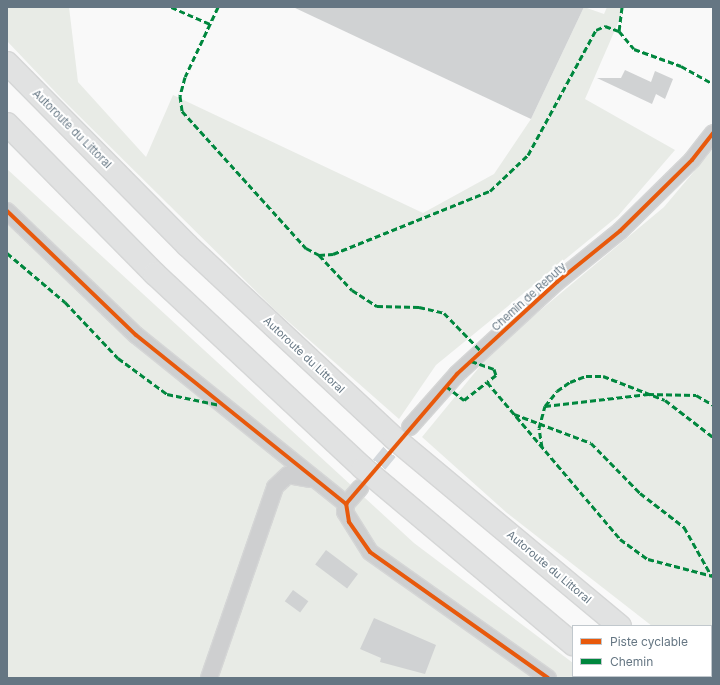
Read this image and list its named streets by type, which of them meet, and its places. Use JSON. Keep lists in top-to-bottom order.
{
  "streets": {
    "highway": ["Autoroute du Littoral"],
    "street": ["Chemin de Rebuty"]
  },
  "legend": ["Piste cyclable", "Chemin"]
}
